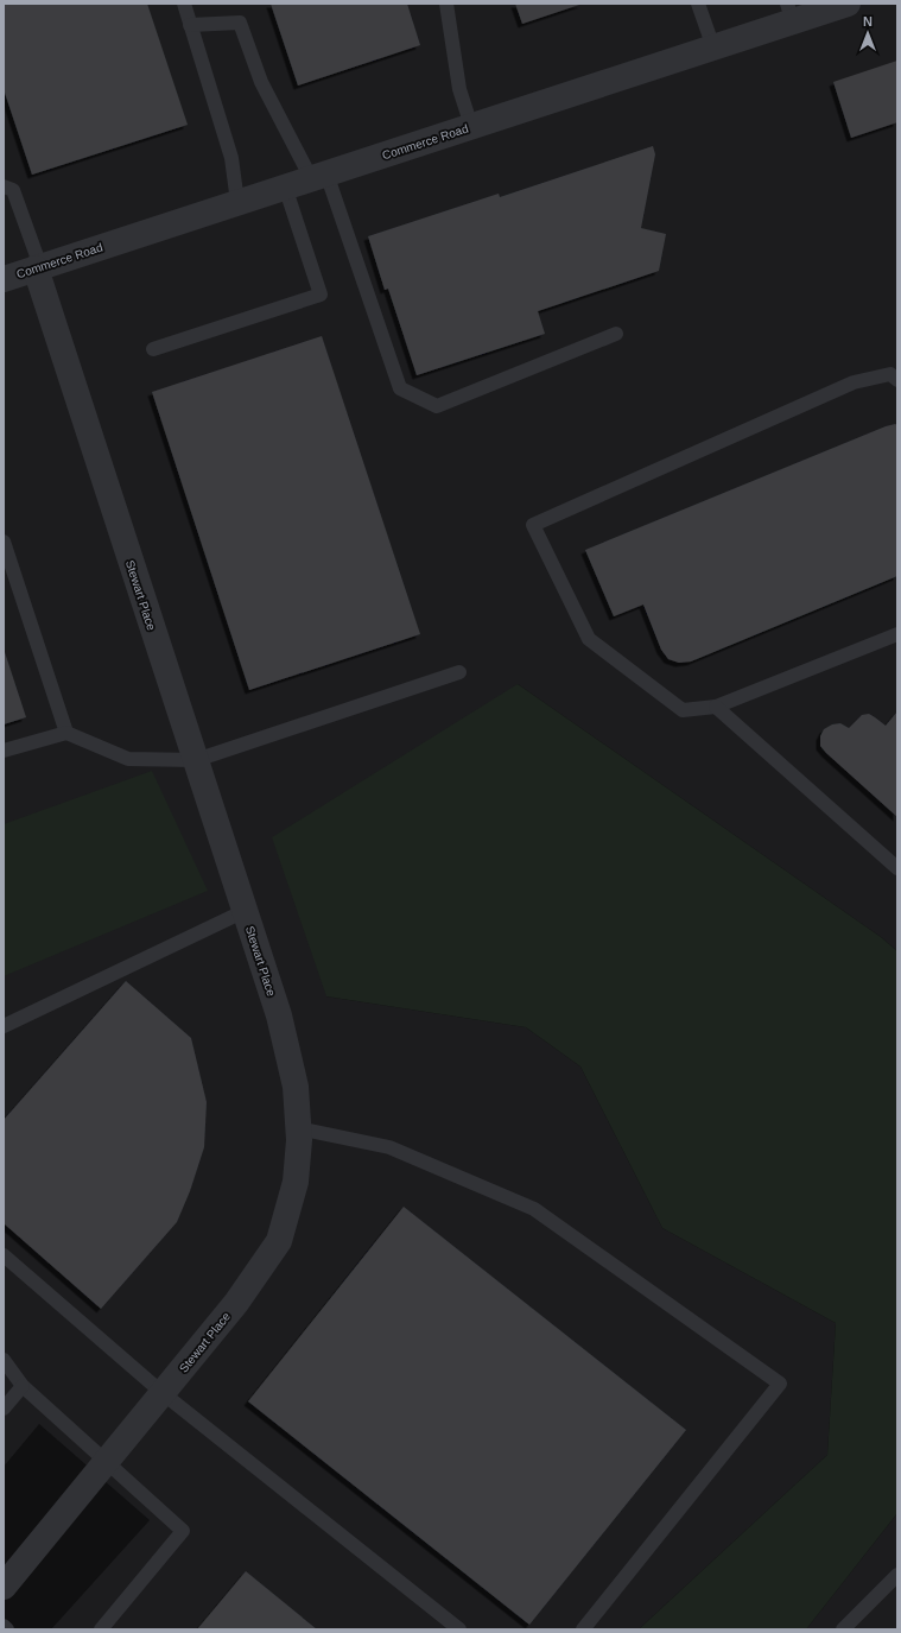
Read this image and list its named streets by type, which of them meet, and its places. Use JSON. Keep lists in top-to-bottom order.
{
  "streets": {
    "street": ["Commerce Road", "Stewart Place"]
  },
  "crossings": [
    ["Commerce Road", "Stewart Place"]
  ],
  "north": "top"
}
